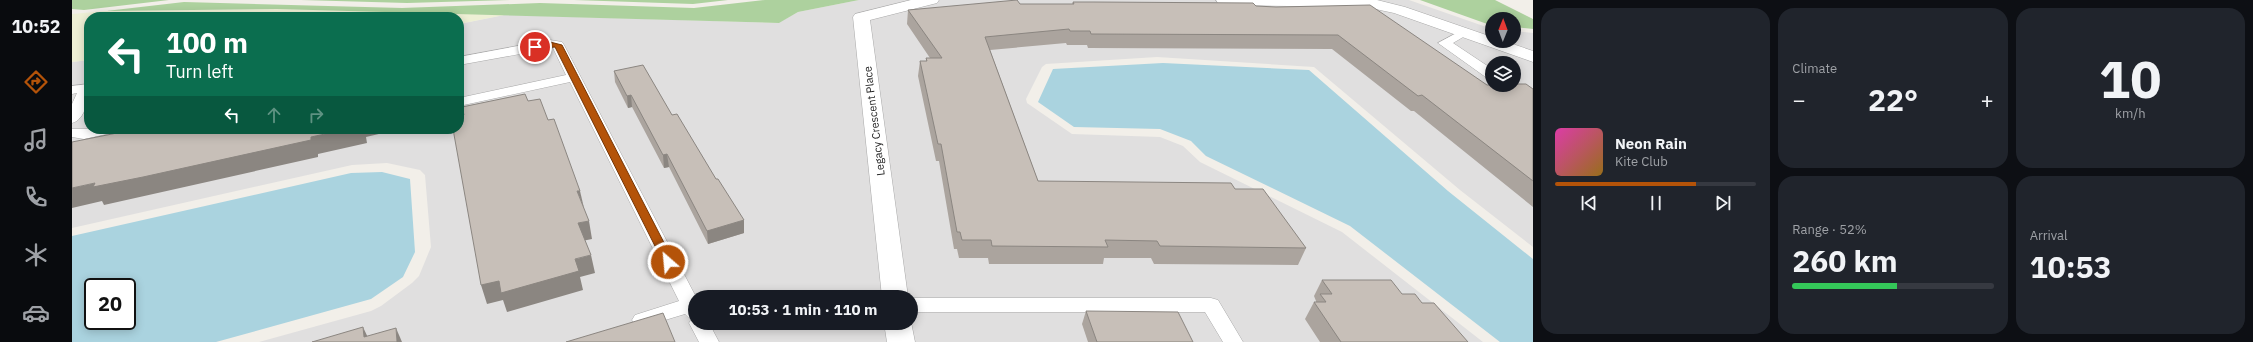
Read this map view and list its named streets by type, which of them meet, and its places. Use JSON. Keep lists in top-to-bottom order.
{
  "streets": {
    "street": ["Legacy Crescent Place"]
  },
  "north": "top",
  "page": {
    "tabs": "10:52",
    "tile": [
      "Climate",
      ["10", "km/h"],
      ["Range · 52%", "260 km"],
      ["Arrival", "10:53"]
    ],
    "turn": ["100 m", "Turn left"],
    "heat": ["−", "22°", "+"],
    "song": ["Neon Rain", "Kite Club"],
    "limit": "20",
    "trip": "10:53 · 1 min · 110 m"
  }
}
